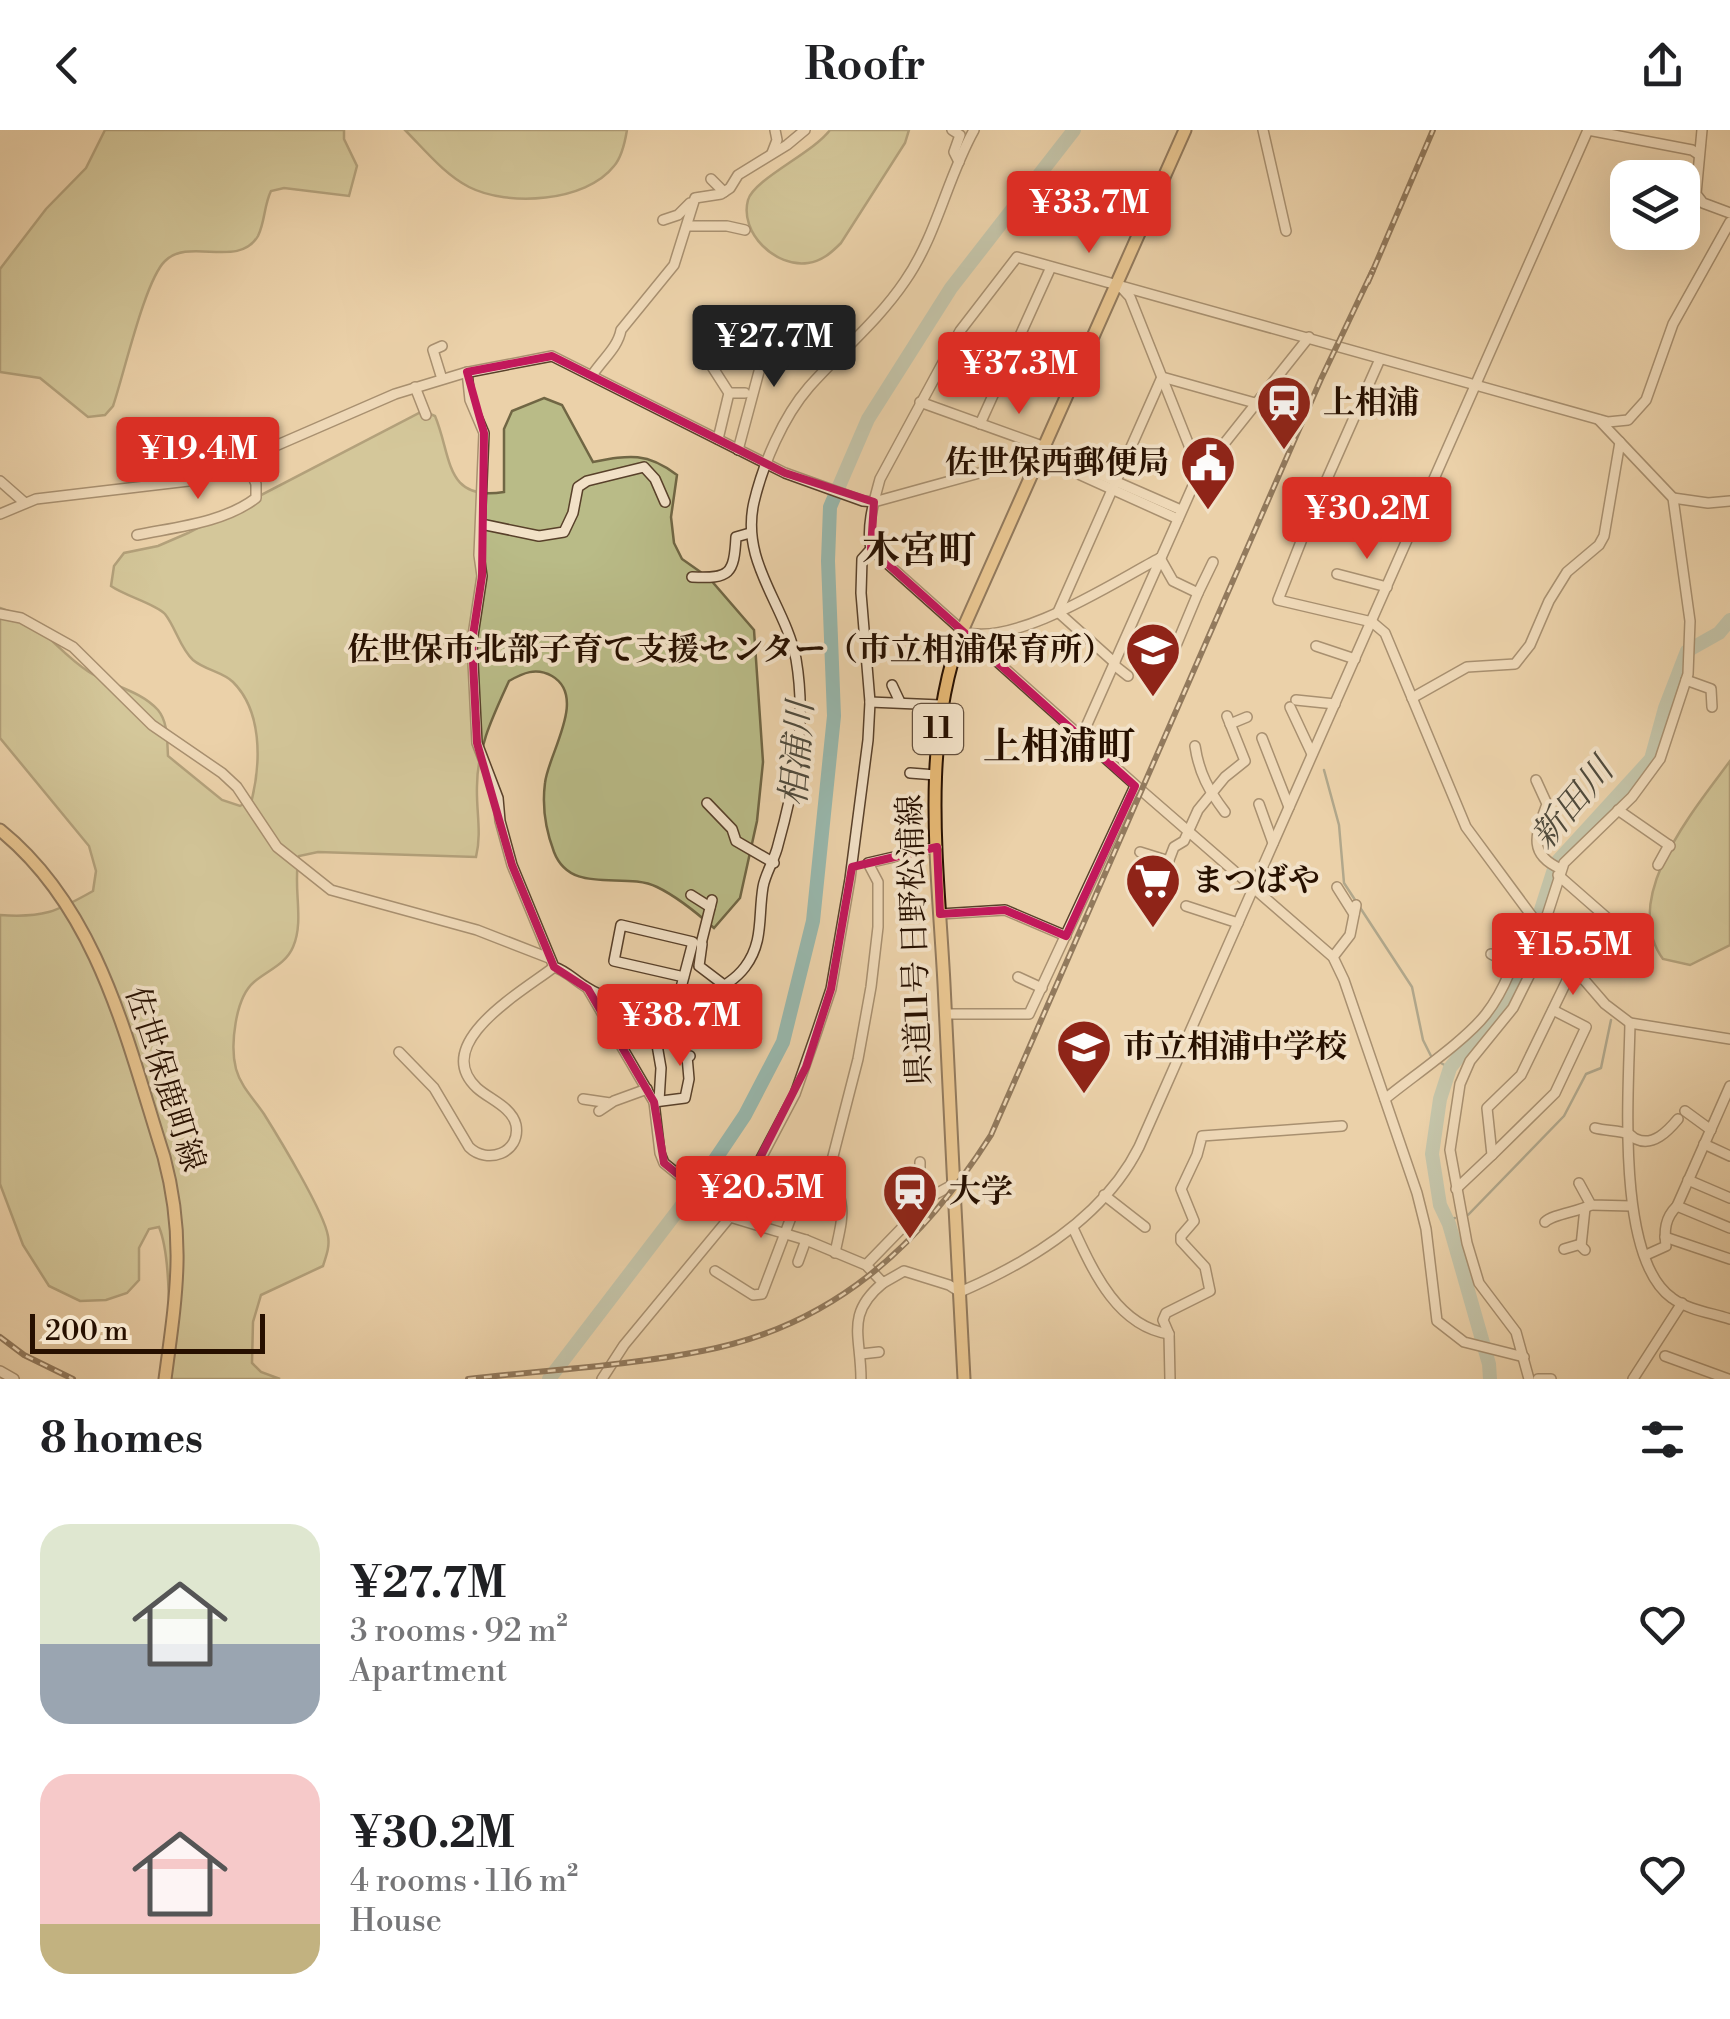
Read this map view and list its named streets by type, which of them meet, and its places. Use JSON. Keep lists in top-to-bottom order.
{
  "streets": {
    "main road": ["11", "県道11号 日野松浦線", "佐世保鹿町線"]
  },
  "districts": ["木宮町", "上相浦町"],
  "water": ["相浦川", "新田川"],
  "places": {
    "station": ["上相浦", "大学"],
    "public building": ["佐世保西郵便局"],
    "school or university": ["佐世保市北部子育て支援センター（市立相浦保育所）", "市立相浦中学校"],
    "supermarket": ["まつばや"]
  },
  "scale_bar": "200 m",
  "page": {
    "header": "Roofr",
    "price": [
      "¥33.7M",
      "¥27.7M",
      "¥37.3M",
      "¥19.4M",
      "¥30.2M",
      "¥15.5M",
      "¥38.7M",
      "¥20.5M"
    ],
    "scale": "200 m",
    "heading": "8 homes",
    "list": [
      {
        "name": "¥27.7M",
        "note": "3 rooms · 92 m² · Apartment"
      },
      {
        "name": "¥30.2M",
        "note": "4 rooms · 116 m² · House"
      }
    ]
  }
}
